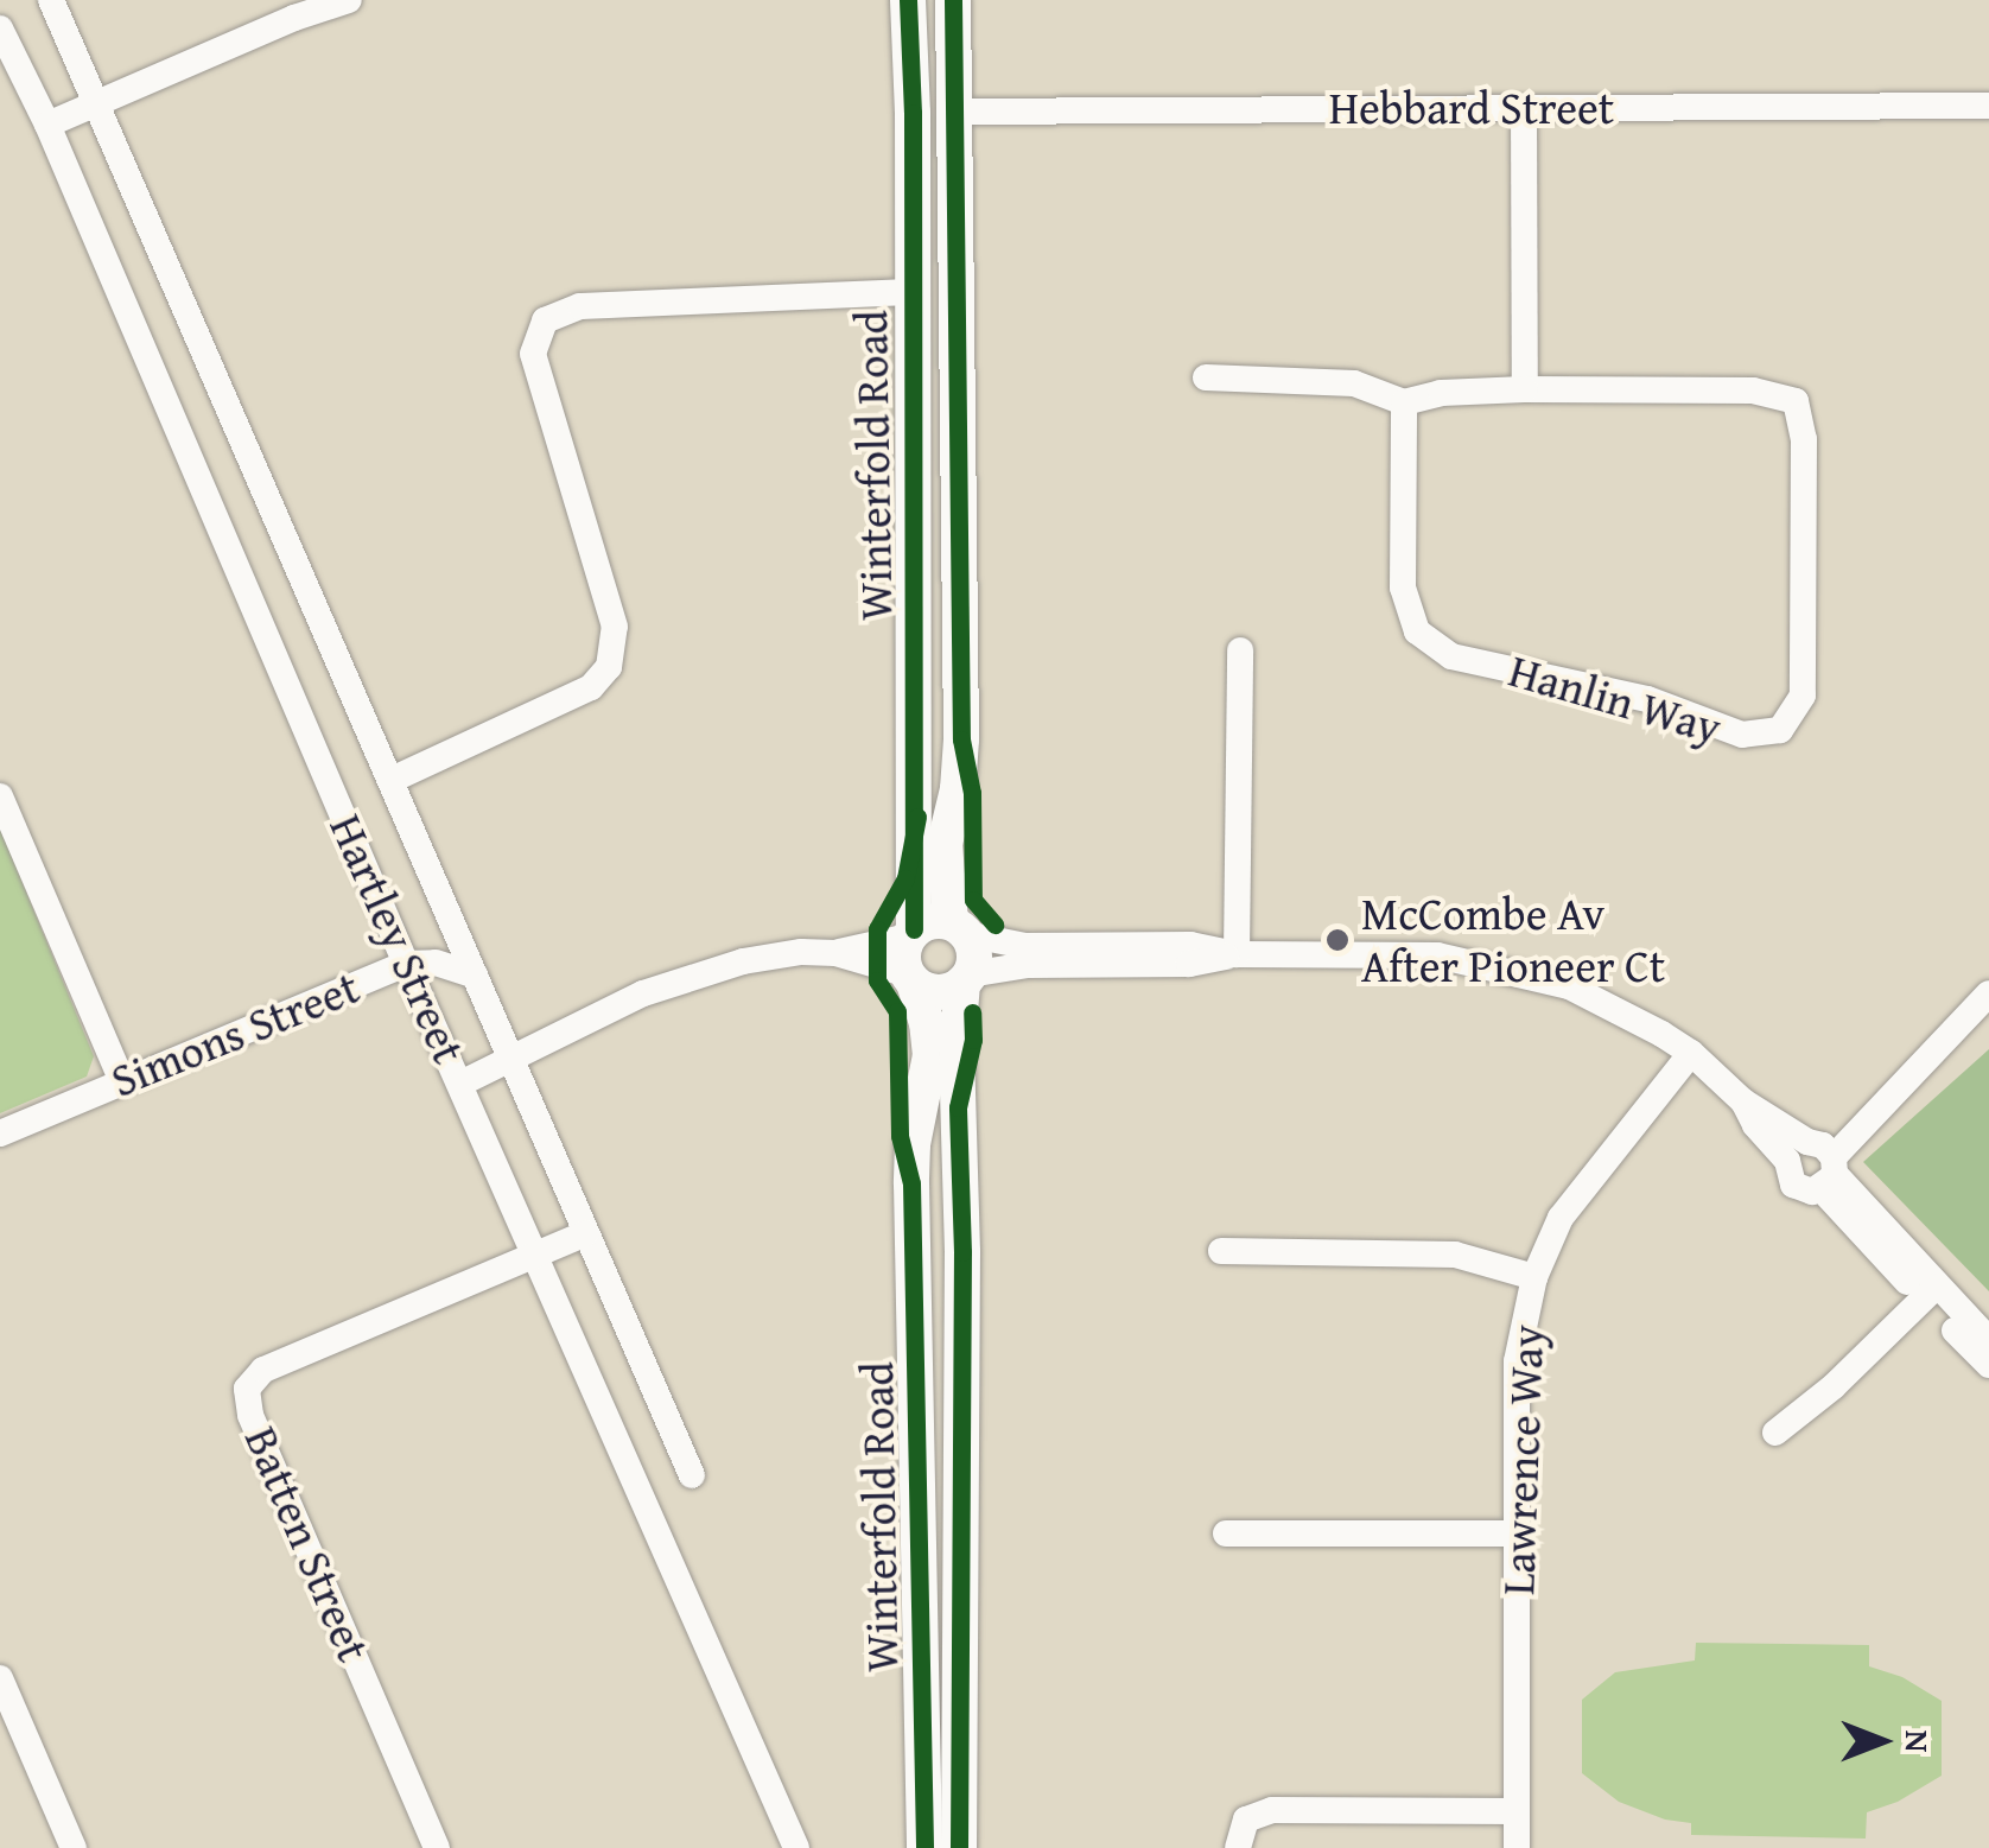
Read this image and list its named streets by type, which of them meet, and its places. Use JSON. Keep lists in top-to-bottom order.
{
  "streets": {
    "main road": ["Winterfold Road"],
    "street": [
      "Hebbard Street",
      "Hanlin Way",
      "Hartley Street",
      "Simons Street",
      "Lawrence Way",
      "Batten Street"
    ]
  },
  "crossings": [
    ["Hebbard Street", "Winterfold Road"],
    ["Hartley Street", "Simons Street"],
    ["Hartley Street", "Batten Street"]
  ],
  "places": ["McCombe Av After Pioneer Ct"],
  "north": "right"
}
